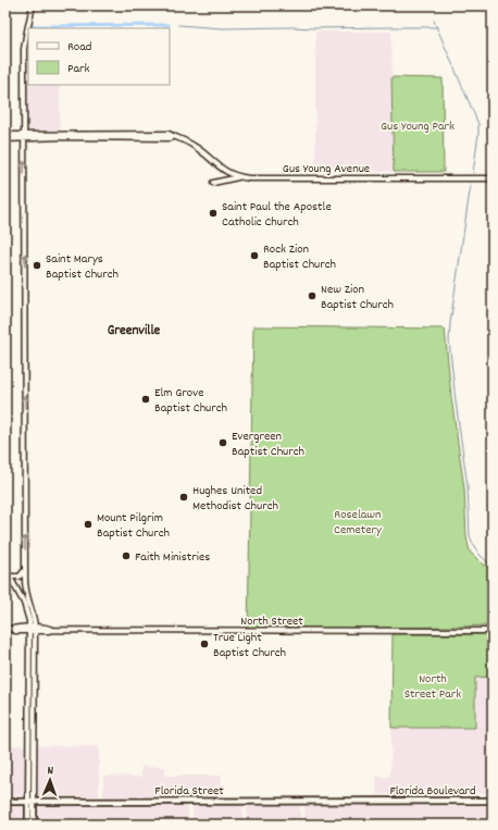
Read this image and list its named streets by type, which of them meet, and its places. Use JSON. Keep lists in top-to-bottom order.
{
  "streets": {
    "main road": ["Florida Street", "Florida Boulevard"],
    "street": ["Gus Young Avenue", "North Street"]
  },
  "crossings": [
    ["Florida Street", "Florida Boulevard"]
  ],
  "districts": ["Greenville"],
  "parks": ["Gus Young Park", "Roselawn Cemetery", "North Street Park"],
  "places": [
    "Saint Paul the Apostle Catholic Church",
    "Rock Zion Baptist Church",
    "Saint Marys Baptist Church",
    "New Zion Baptist Church",
    "Elm Grove Baptist Church",
    "Evergreen Baptist Church",
    "Hughes United Methodist Church",
    "Mount Pilgrim Baptist Church",
    "Faith Ministries",
    "True Light Baptist Church"
  ],
  "legend": ["Road", "Park"],
  "north": "top"
}
